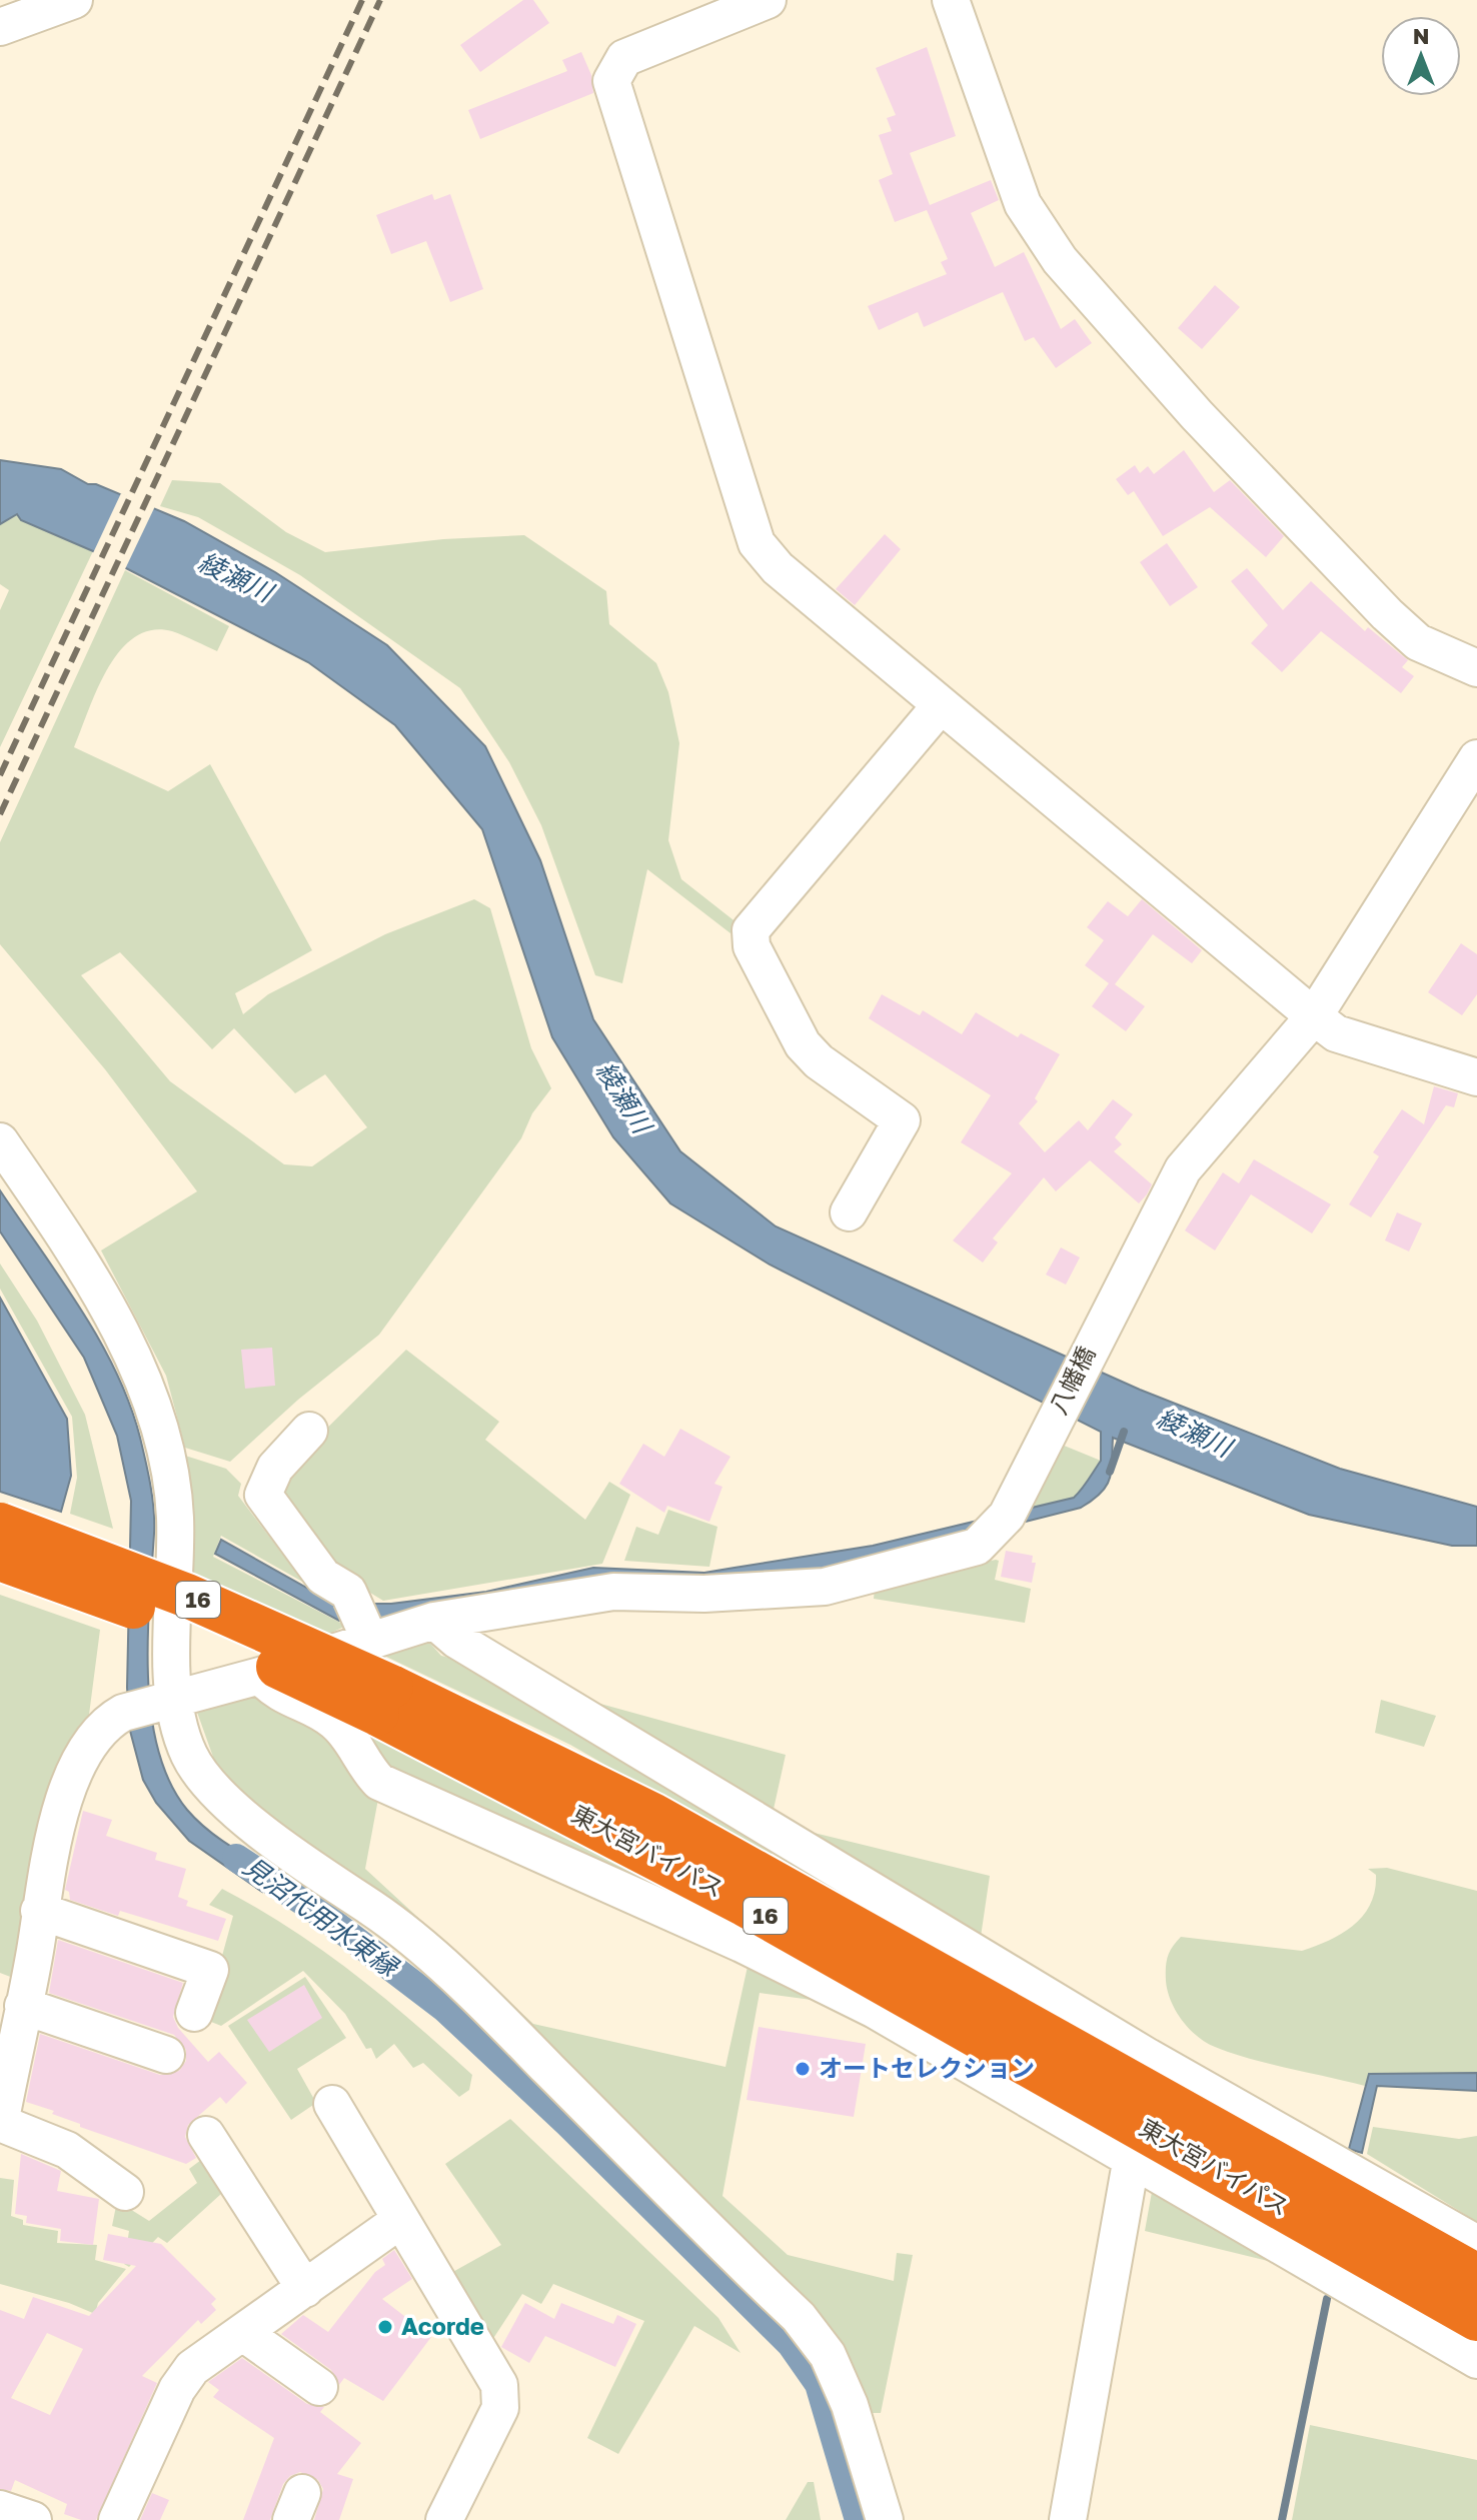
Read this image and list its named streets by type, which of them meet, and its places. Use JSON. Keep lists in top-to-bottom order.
{
  "streets": {
    "highway": ["16", "東大宮バイパス"],
    "street": ["八幡橋"]
  },
  "water": ["綾瀬川", "見沼代用水東縁"],
  "places": ["オートセレクション", "Acorde"],
  "north": "top"
}
